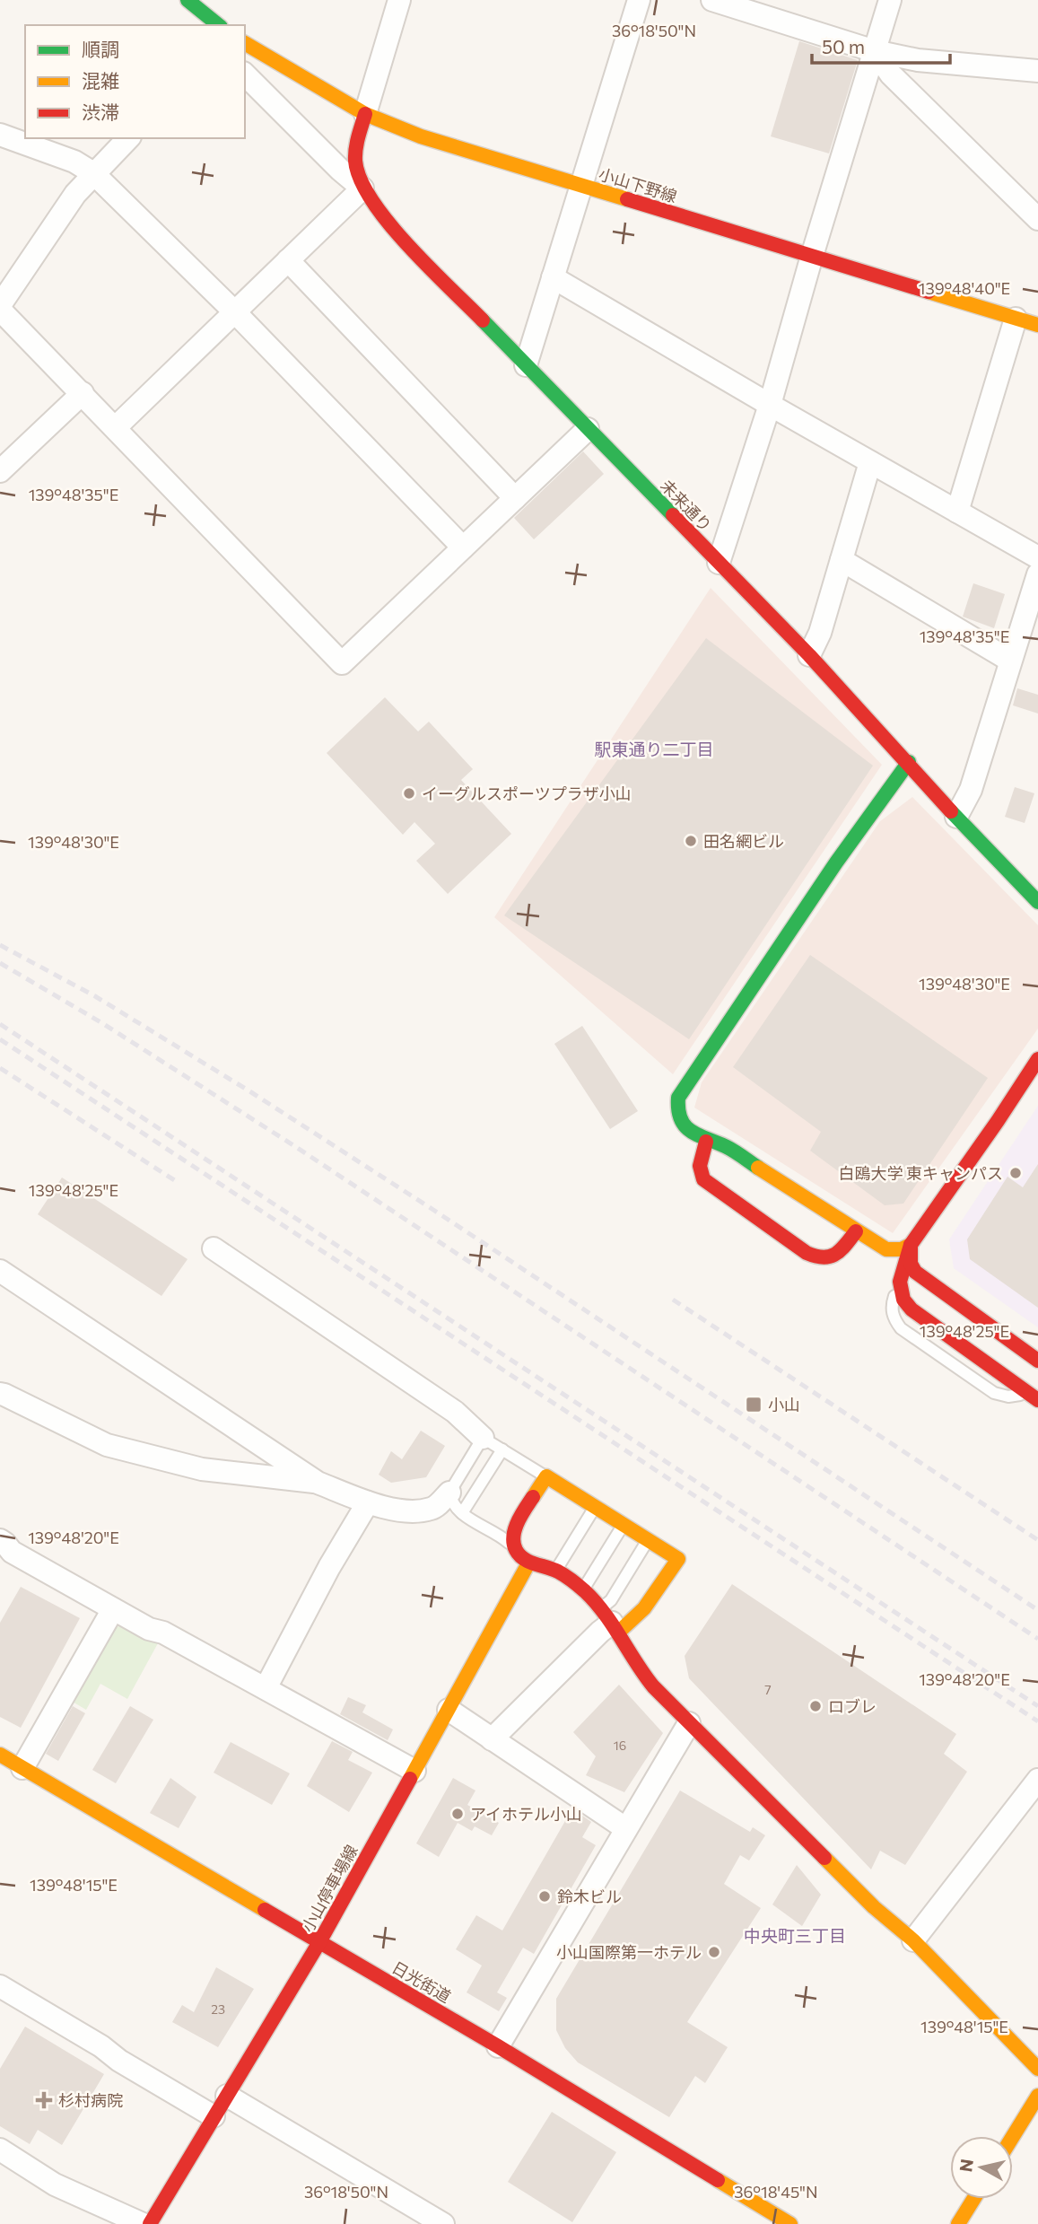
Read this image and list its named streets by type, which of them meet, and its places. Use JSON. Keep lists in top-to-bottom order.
{
  "streets": {
    "street": [
      "小山下野線",
      "未来通り",
      "小山停車場線",
      "日光街道"
    ]
  },
  "crossings": [
    ["小山下野線", "未来通り"],
    ["小山停車場線", "日光街道"]
  ],
  "districts": ["駅東通り二丁目", "中央町三丁目"],
  "places": {
    "other": [
      "イーグルスポーツプラザ小山",
      "田名網ビル",
      "白鴎大学 東キャンパス",
      "ロブレ",
      "アイホテル小山",
      "鈴木ビル",
      "小山国際第一ホテル"
    ],
    "transit": ["小山"],
    "health": ["杉村病院"]
  },
  "house_numbers": ["7", "16", "23"],
  "legend": ["順調", "混雑", "渋滞"],
  "scale_bar": "50 m",
  "north": "left",
  "coordinates": [
    "36°18'50\"N",
    "139°48'40\"E",
    "139°48'35\"E",
    "139°48'30\"E",
    "139°48'25\"E",
    "139°48'20\"E",
    "139°48'15\"E",
    "36°18'45\"N"
  ]
}
